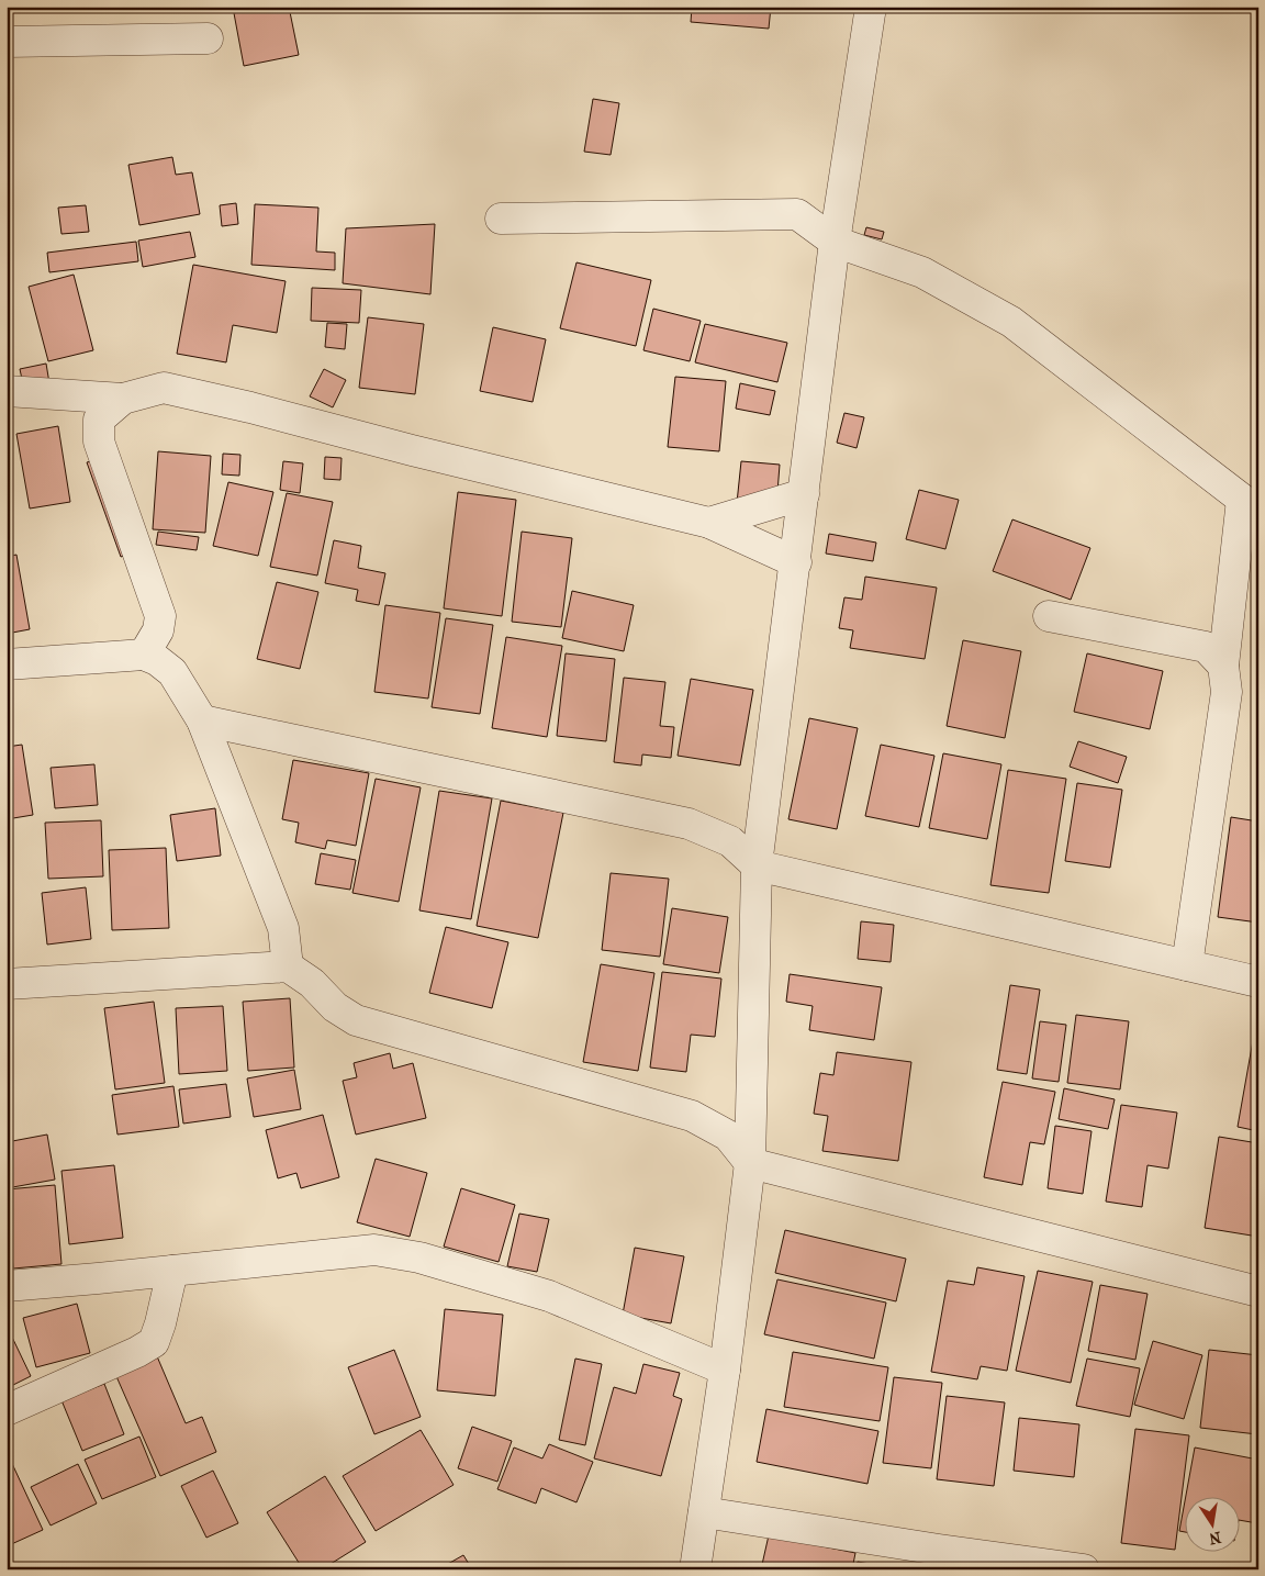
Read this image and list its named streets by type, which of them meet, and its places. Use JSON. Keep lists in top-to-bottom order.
{
  "north": "bottom"
}
